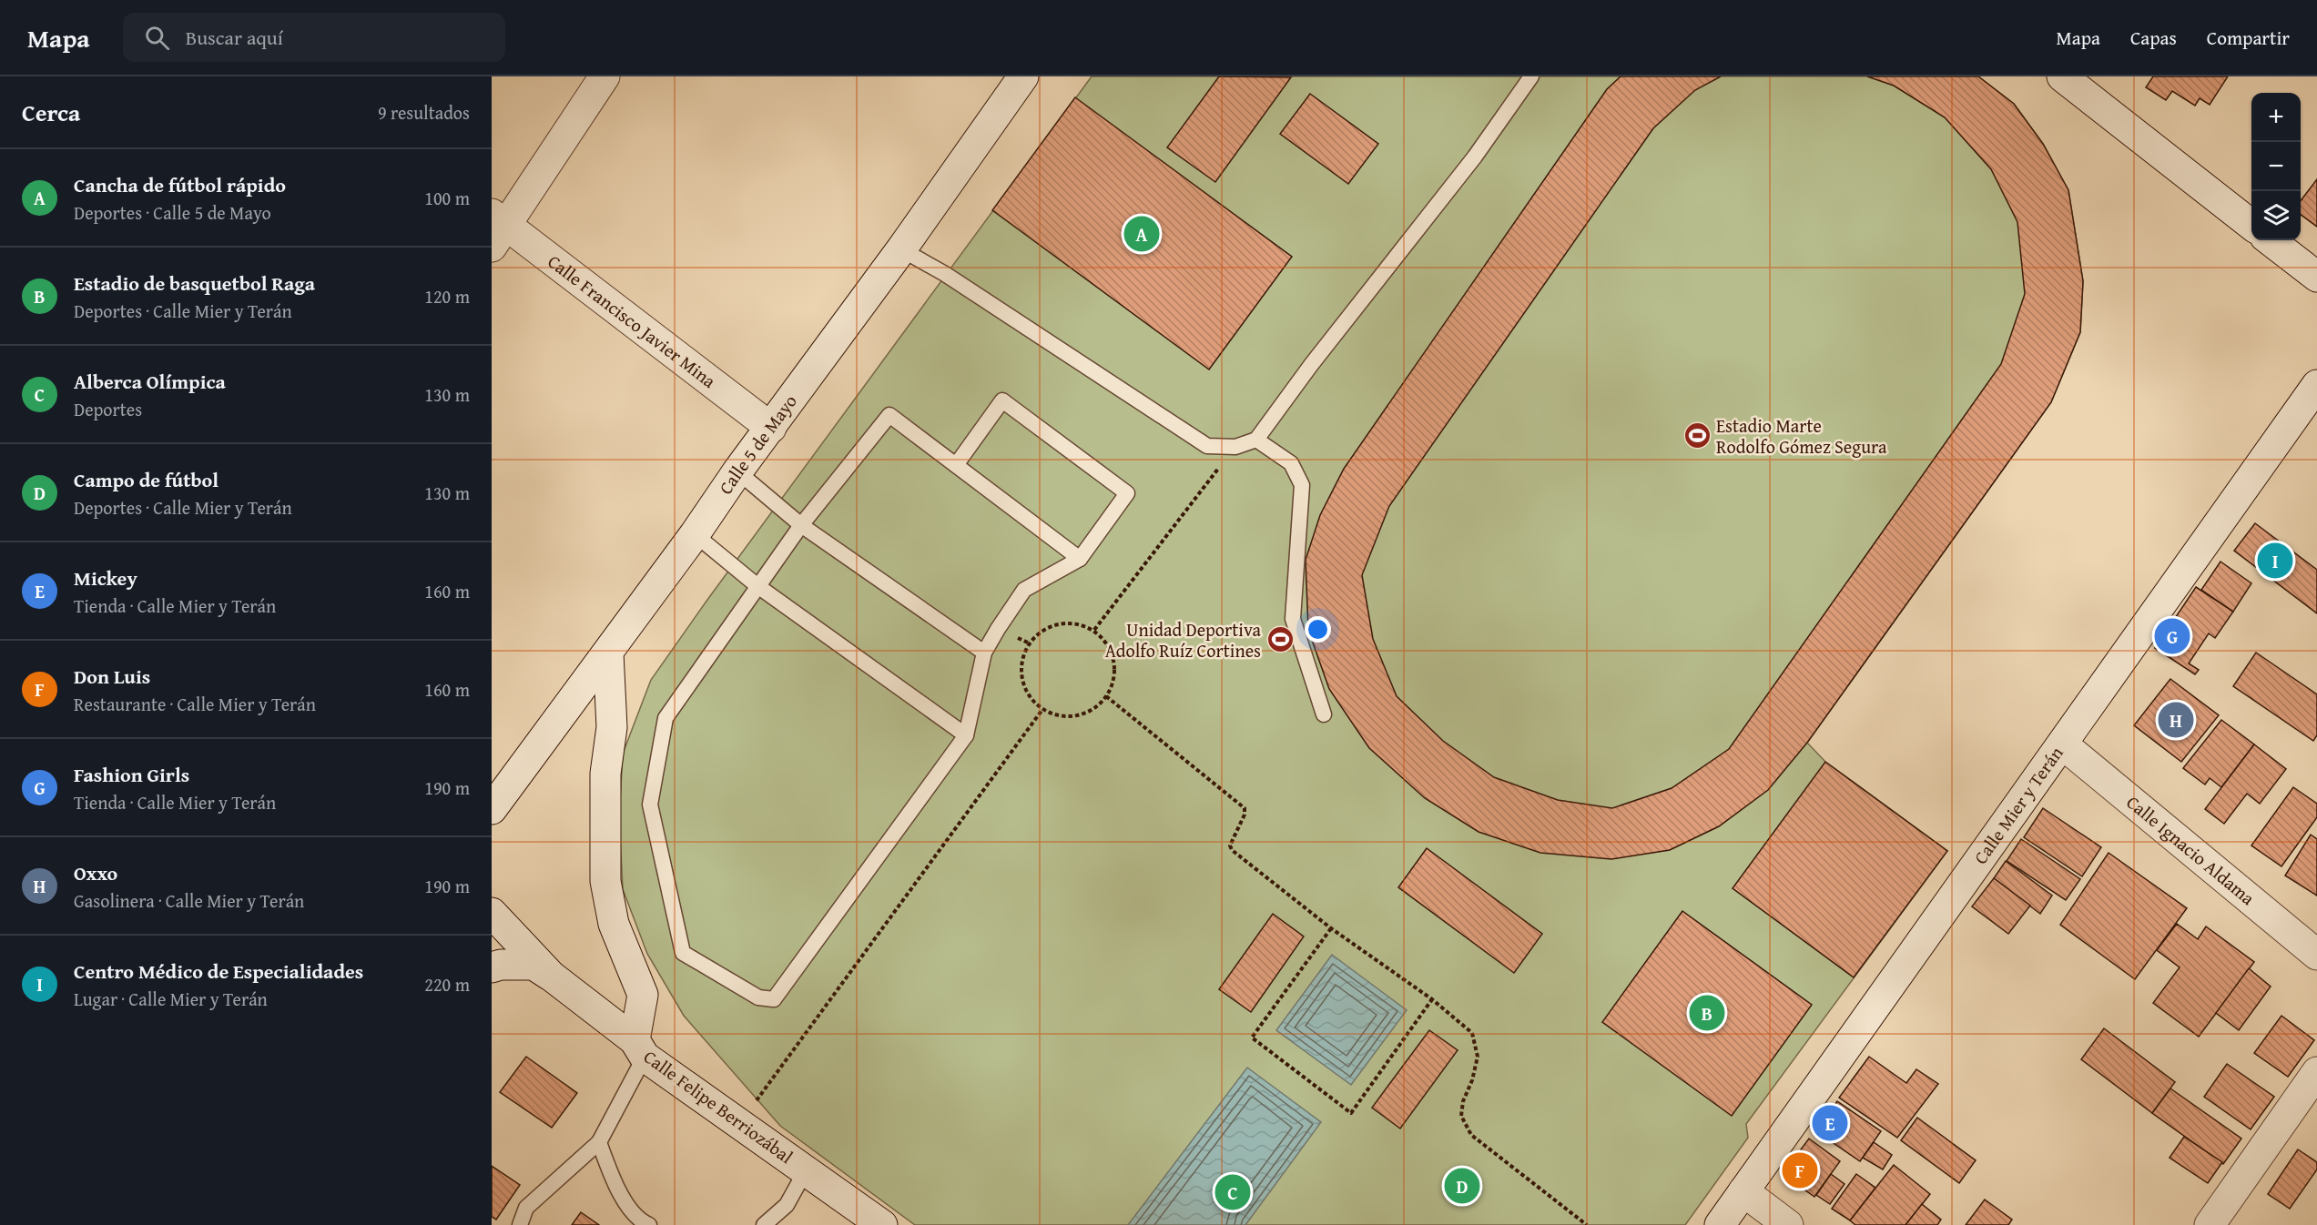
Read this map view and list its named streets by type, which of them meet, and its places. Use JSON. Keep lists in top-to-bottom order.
{
  "streets": {
    "main road": [
      "Calle Francisco Javier Mina",
      "Calle 5 de Mayo",
      "Calle Mier y Terán",
      "Calle Ignacio Aldama",
      "Calle Felipe Berriozábal"
    ]
  },
  "crossings": [
    ["Calle Francisco Javier Mina", "Calle 5 de Mayo"],
    ["Calle Mier y Terán", "Calle Ignacio Aldama"]
  ],
  "places": {
    "sports": ["Estadio Marte Rodolfo Gómez Segura", "Unidad Deportiva Adolfo Ruíz Cortines"]
  },
  "page": {
    "header": "Mapa",
    "search": "Buscar aquí",
    "nav": ["Mapa", "Capas", "Compartir"],
    "heading": ["Cerca", "9 resultados"],
    "map_buttons": ["+", "−"],
    "list": [
      {
        "mark": "A",
        "name": "Cancha de fútbol rápido",
        "note": "Deportes · Calle 5 de Mayo",
        "value": "100 m"
      },
      {
        "mark": "B",
        "name": "Estadio de basquetbol Raga",
        "note": "Deportes · Calle Mier y Terán",
        "value": "120 m"
      },
      {
        "mark": "C",
        "name": "Alberca Olímpica",
        "note": "Deportes",
        "value": "130 m"
      },
      {
        "mark": "D",
        "name": "Campo de fútbol",
        "note": "Deportes · Calle Mier y Terán",
        "value": "130 m"
      },
      {
        "mark": "E",
        "name": "Mickey",
        "note": "Tienda · Calle Mier y Terán",
        "value": "160 m"
      },
      {
        "mark": "F",
        "name": "Don Luis",
        "note": "Restaurante · Calle Mier y Terán",
        "value": "160 m"
      },
      {
        "mark": "G",
        "name": "Fashion Girls",
        "note": "Tienda · Calle Mier y Terán",
        "value": "190 m"
      },
      {
        "mark": "H",
        "name": "Oxxo",
        "note": "Gasolinera · Calle Mier y Terán",
        "value": "190 m"
      },
      {
        "mark": "I",
        "name": "Centro Médico de Especialidades",
        "note": "Lugar · Calle Mier y Terán",
        "value": "220 m"
      }
    ],
    "pins": [
      "A",
      "I",
      "G",
      "H",
      "B",
      "E",
      "F",
      "D",
      "C"
    ]
  }
}
